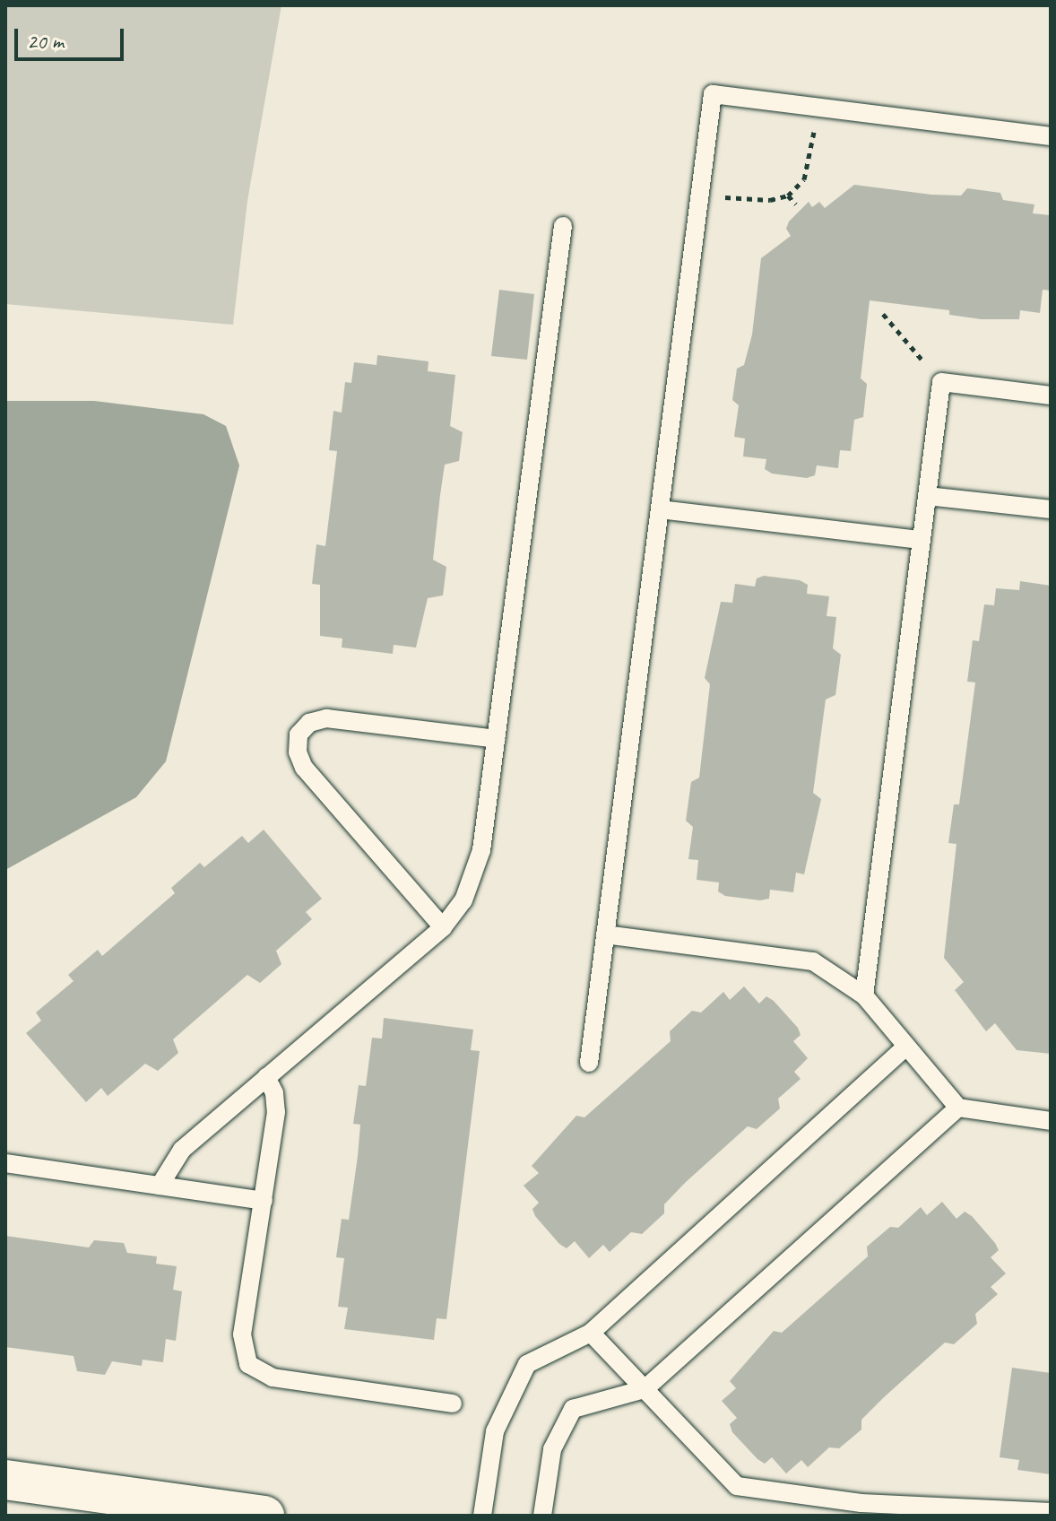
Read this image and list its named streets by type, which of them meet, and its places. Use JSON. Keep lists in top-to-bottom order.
{
  "scale_bar": "20 m"
}
